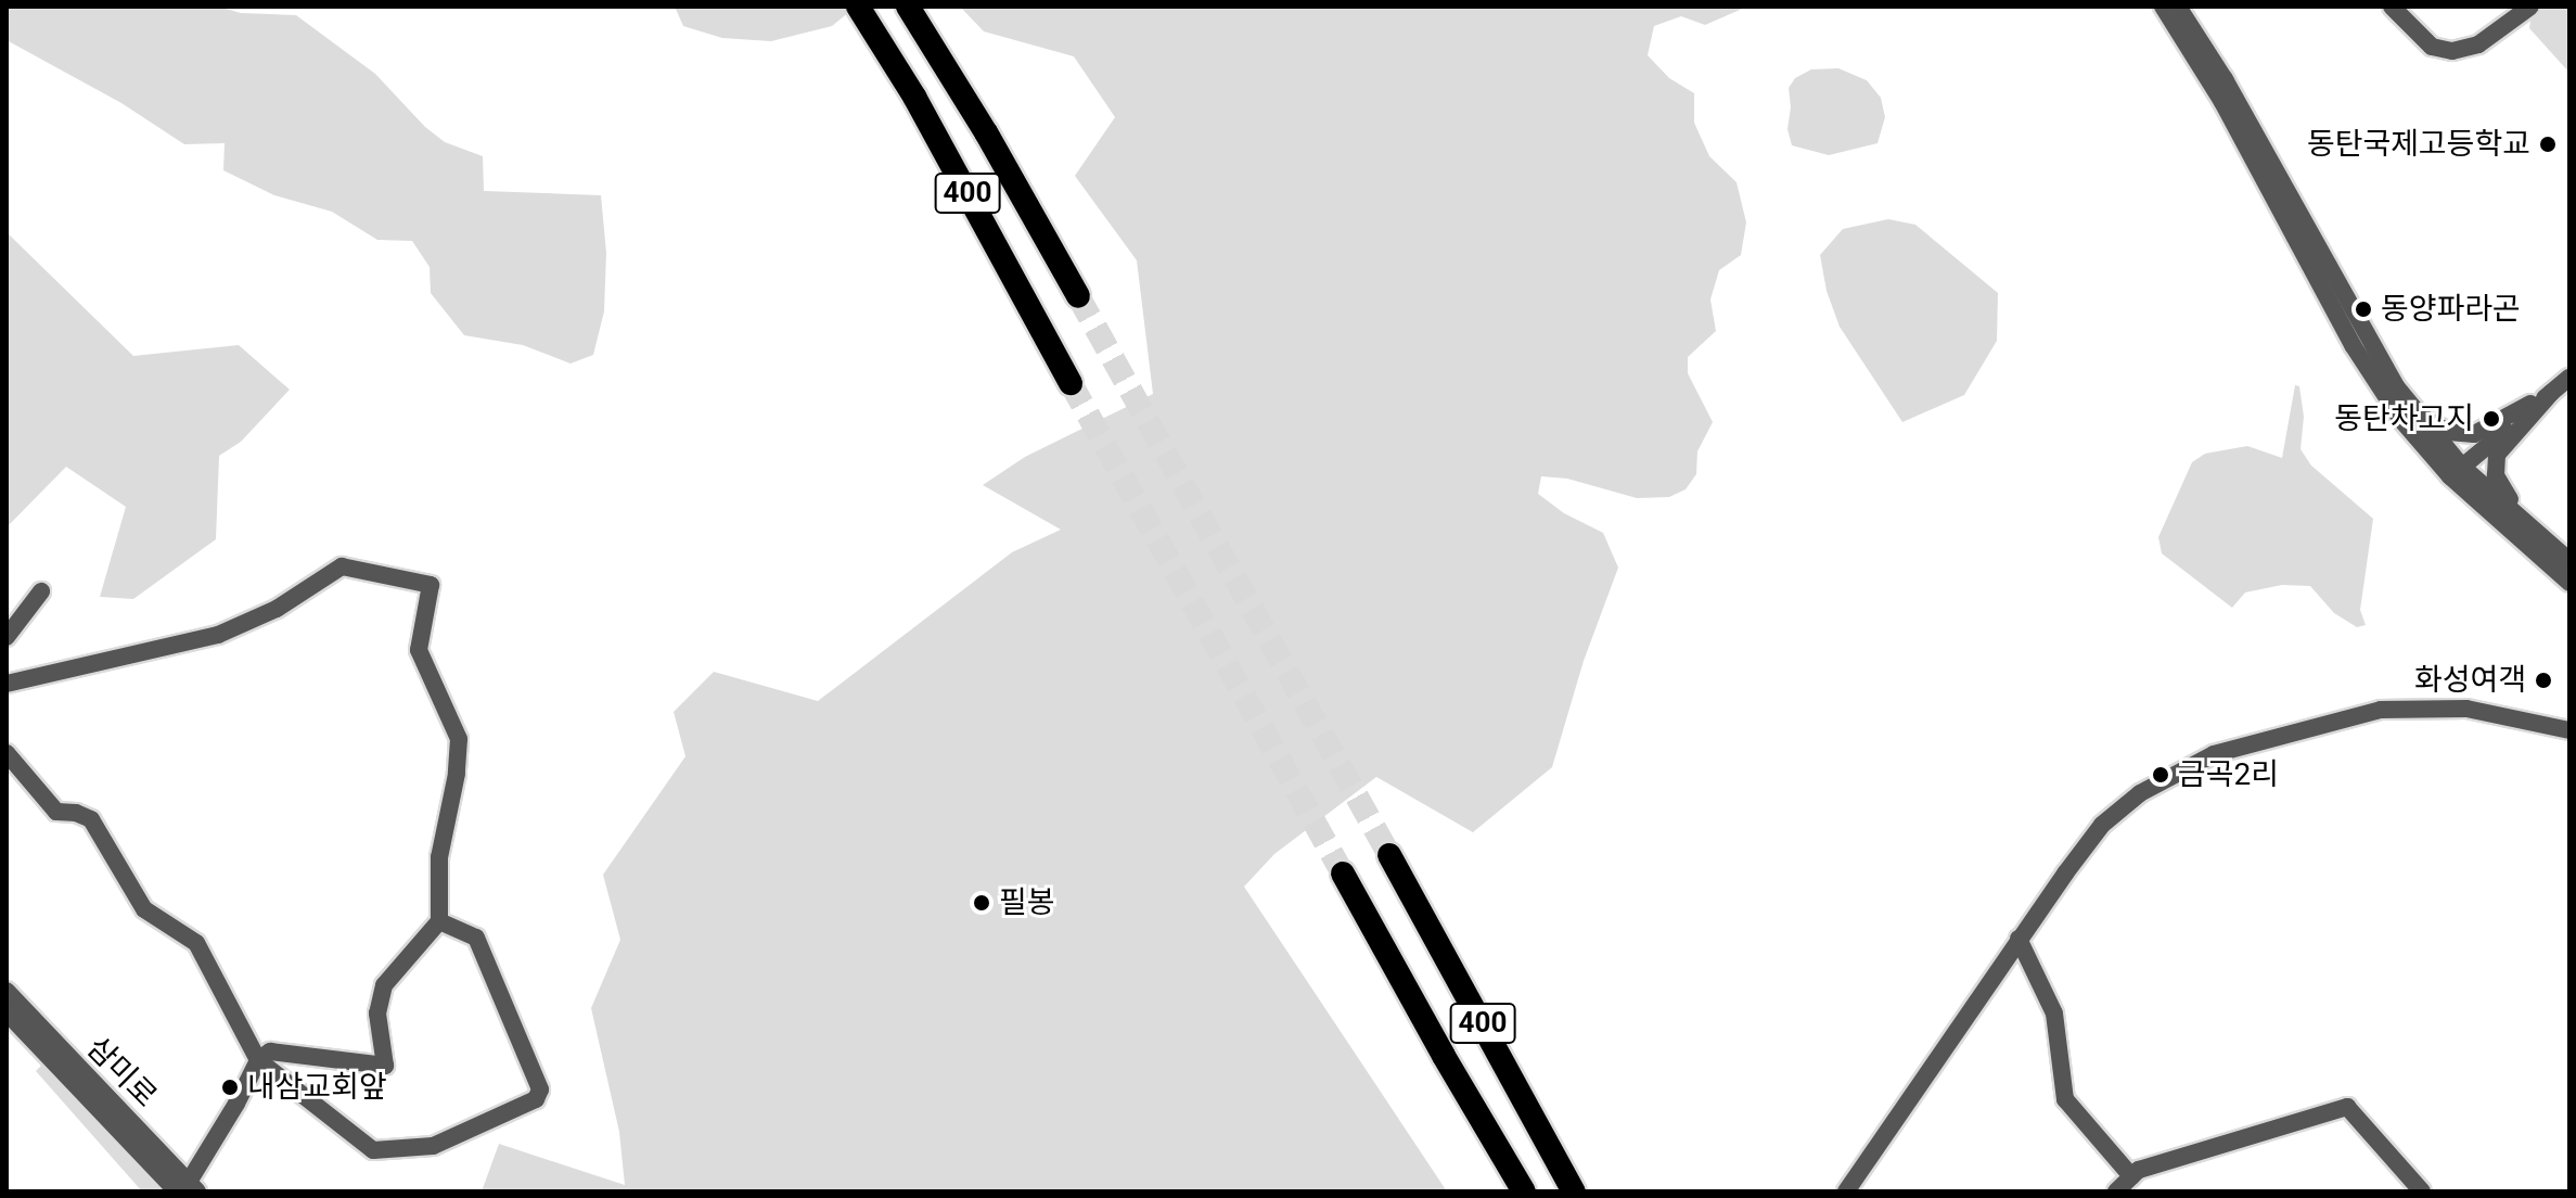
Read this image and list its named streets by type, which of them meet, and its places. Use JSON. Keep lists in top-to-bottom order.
{
  "streets": {
    "highway": ["400"],
    "street": ["삼미로"]
  },
  "places": [
    "동탄국제고등학교",
    "동양파라곤",
    "동탄차고지",
    "화성여객",
    "금곡2리",
    "필봉",
    "내삼교회앞"
  ]
}
